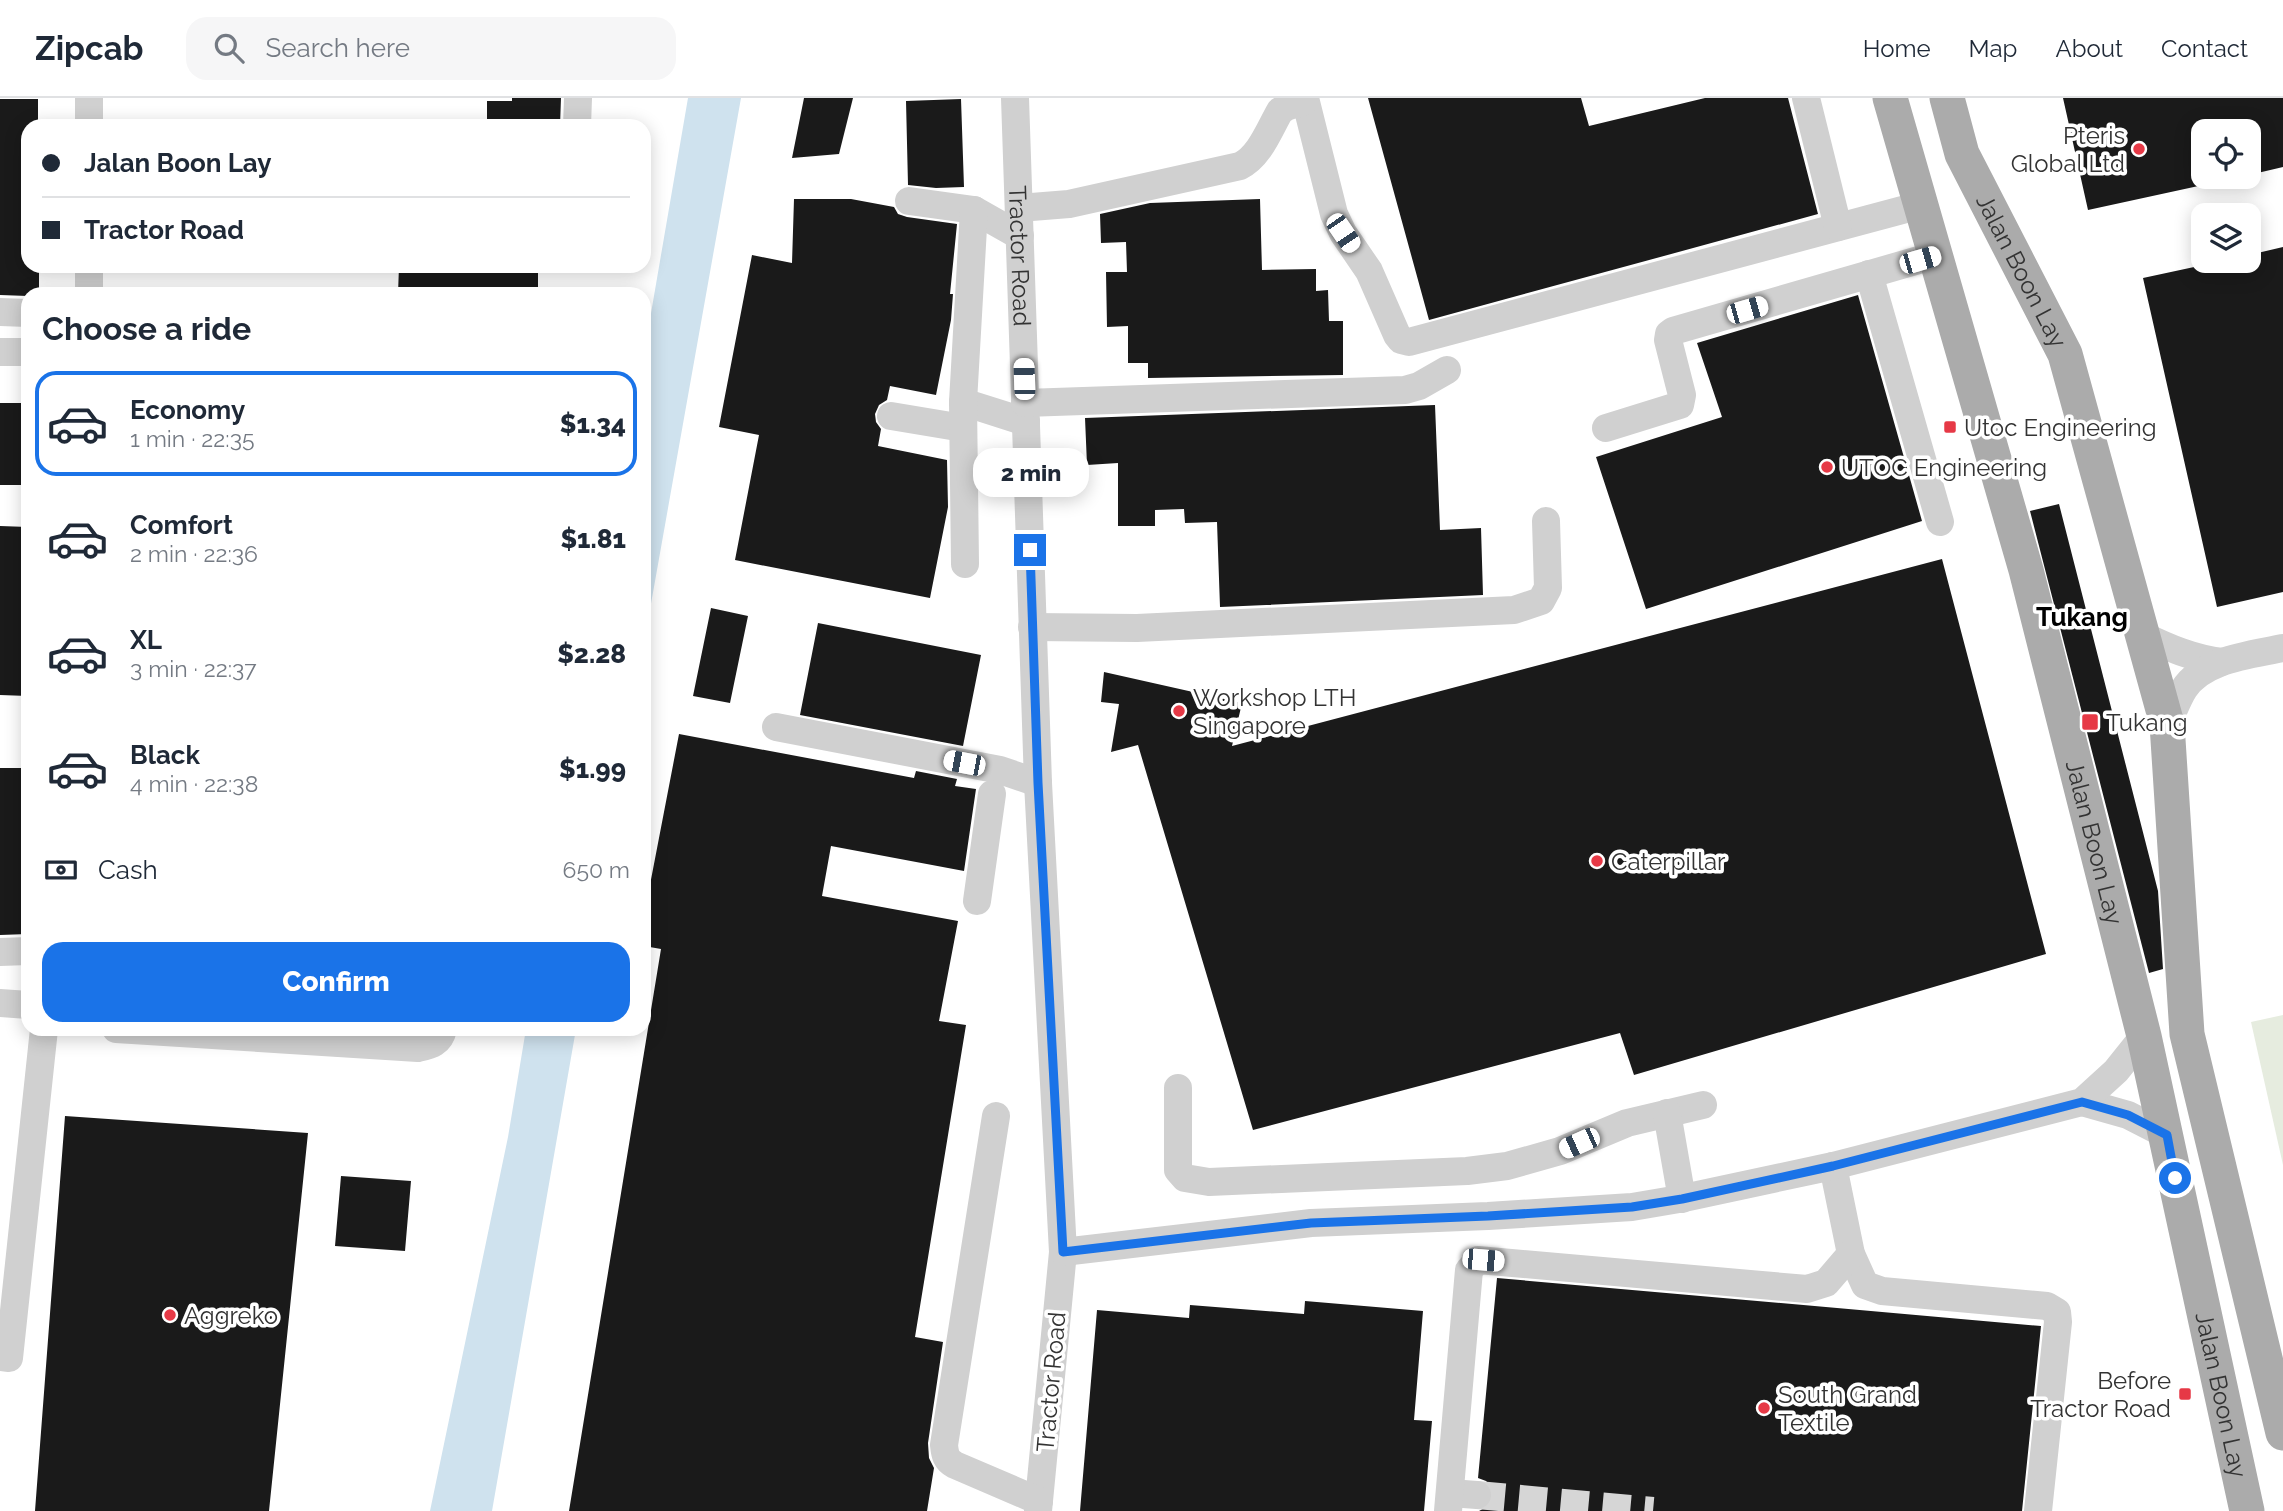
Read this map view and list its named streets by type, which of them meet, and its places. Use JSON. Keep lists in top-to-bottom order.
{
  "streets": {
    "main road": ["Jalan Boon Lay"],
    "street": ["Tractor Road"]
  },
  "districts": ["Tukang"],
  "places": {
    "other": [
      "Pteris Global Ltd",
      "UTOC Engineering",
      "Workshop LTH Singapore",
      "Caterpillar",
      "Aggreko",
      "South Grand Textile"
    ],
    "transit": ["Utoc Engineering", "Tukang", "Before Tractor Road"]
  },
  "page": {
    "header": "Zipcab",
    "search": "Search here",
    "nav": [
      "Home",
      "Map",
      "About",
      "Contact"
    ],
    "banner": ["Jalan Boon Lay", "Tractor Road"],
    "heading": "Choose a ride",
    "list": [
      {
        "name": "Economy",
        "note": "1 min · 22:35",
        "value": "$1.34"
      },
      {
        "name": "Comfort",
        "note": "2 min · 22:36",
        "value": "$1.81"
      },
      {
        "name": "XL",
        "note": "3 min · 22:37",
        "value": "$2.28"
      },
      {
        "name": "Black",
        "note": "4 min · 22:38",
        "value": "$1.99"
      }
    ],
    "bubble": "2 min",
    "pay": ["Cash", "650 m"],
    "buttons": "Confirm"
  }
}
